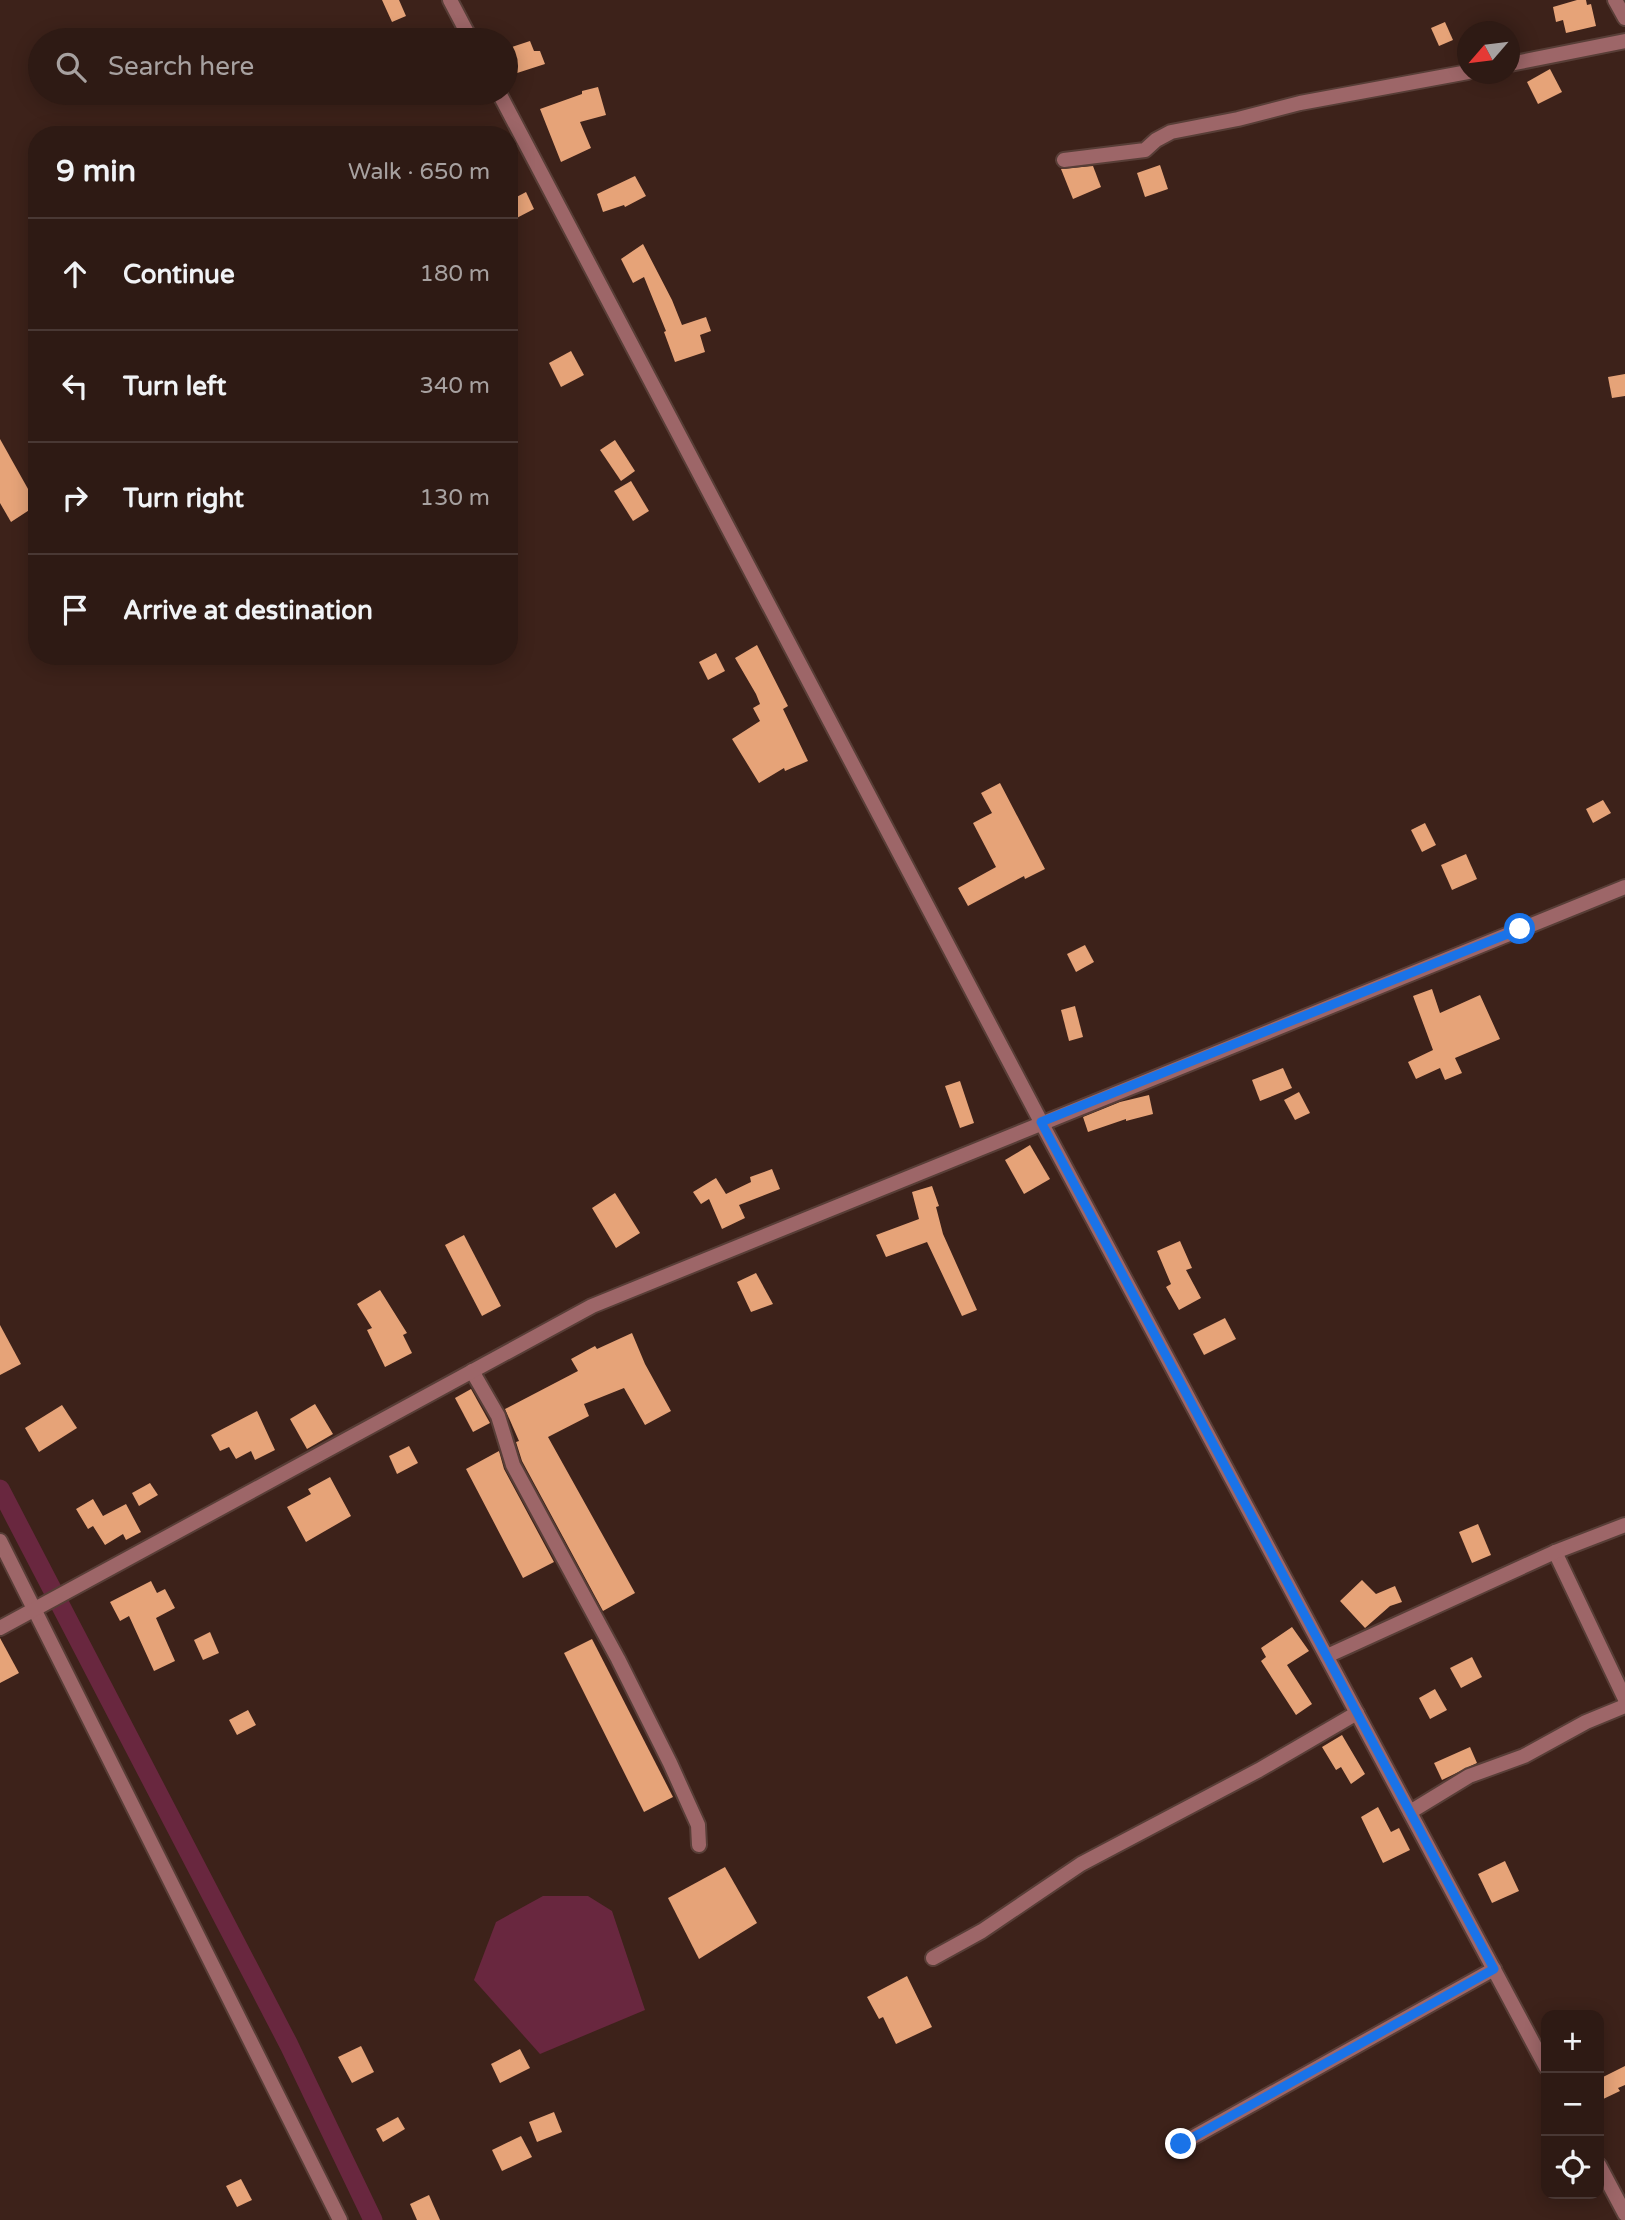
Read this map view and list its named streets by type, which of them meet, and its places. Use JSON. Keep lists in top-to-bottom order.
{
  "north": "bottom left",
  "page": {
    "search": "Search here",
    "heading": ["9 min", "Walk · 650 m"],
    "list": [
      ["Continue", "180 m"],
      ["Turn left", "340 m"],
      ["Turn right", "130 m"],
      "Arrive at destination"
    ],
    "map_buttons": ["+", "−"]
  }
}
